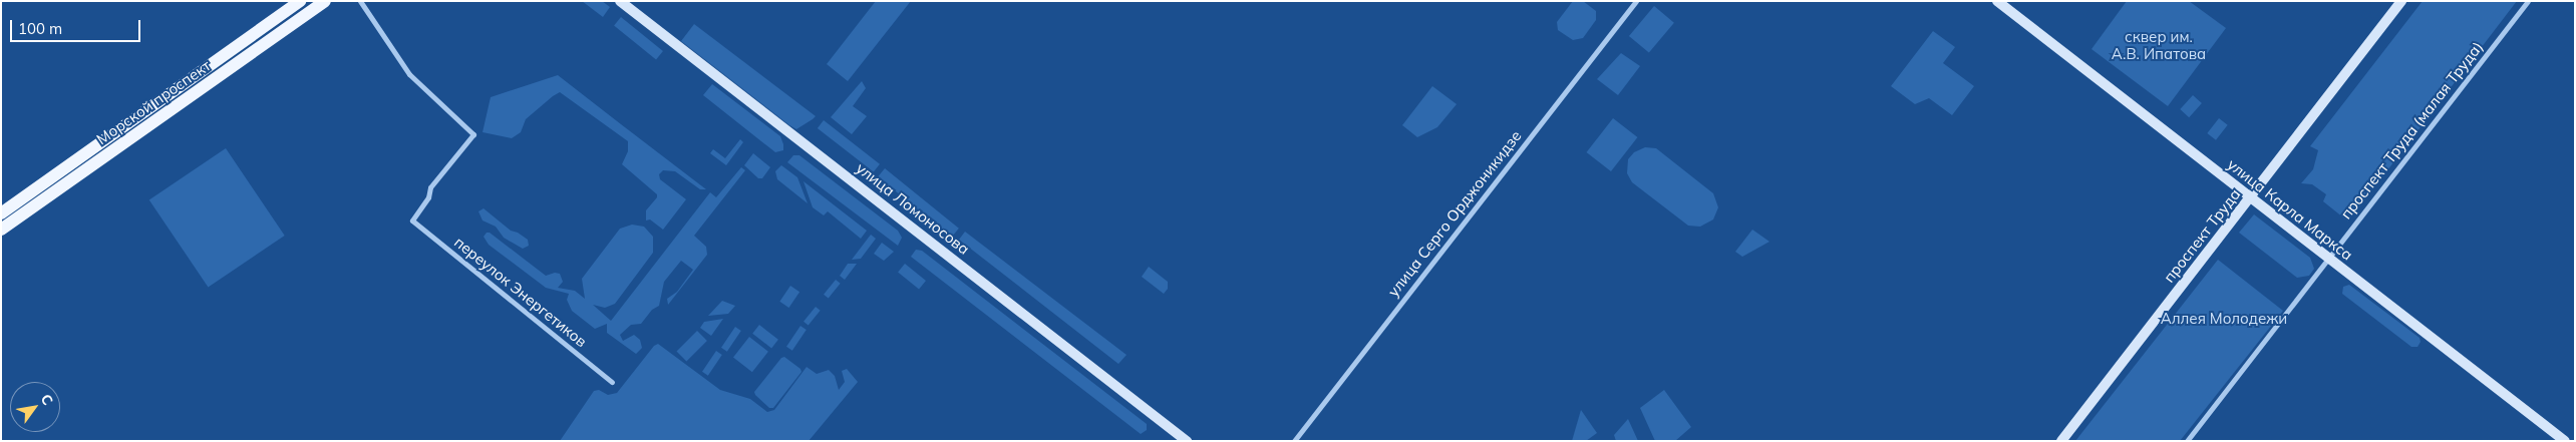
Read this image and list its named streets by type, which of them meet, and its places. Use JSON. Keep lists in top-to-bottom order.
{
  "streets": {
    "main road": ["Морской проспект"],
    "street": [
      "проспект Труда (малая Труда)",
      "улица Ломоносова",
      "улица Карла Маркса",
      "улица Серго Орджоникидзе",
      "проспект Труда",
      "переулок Энергетиков"
    ]
  },
  "crossings": [
    ["проспект Труда (малая Труда)", "улица Карла Маркса"],
    ["улица Карла Маркса", "проспект Труда"]
  ],
  "parks": ["сквер им. А.В. Ипатова", "Аллея Молодежи"],
  "scale_bar": "100 m",
  "north": "top right"
}
